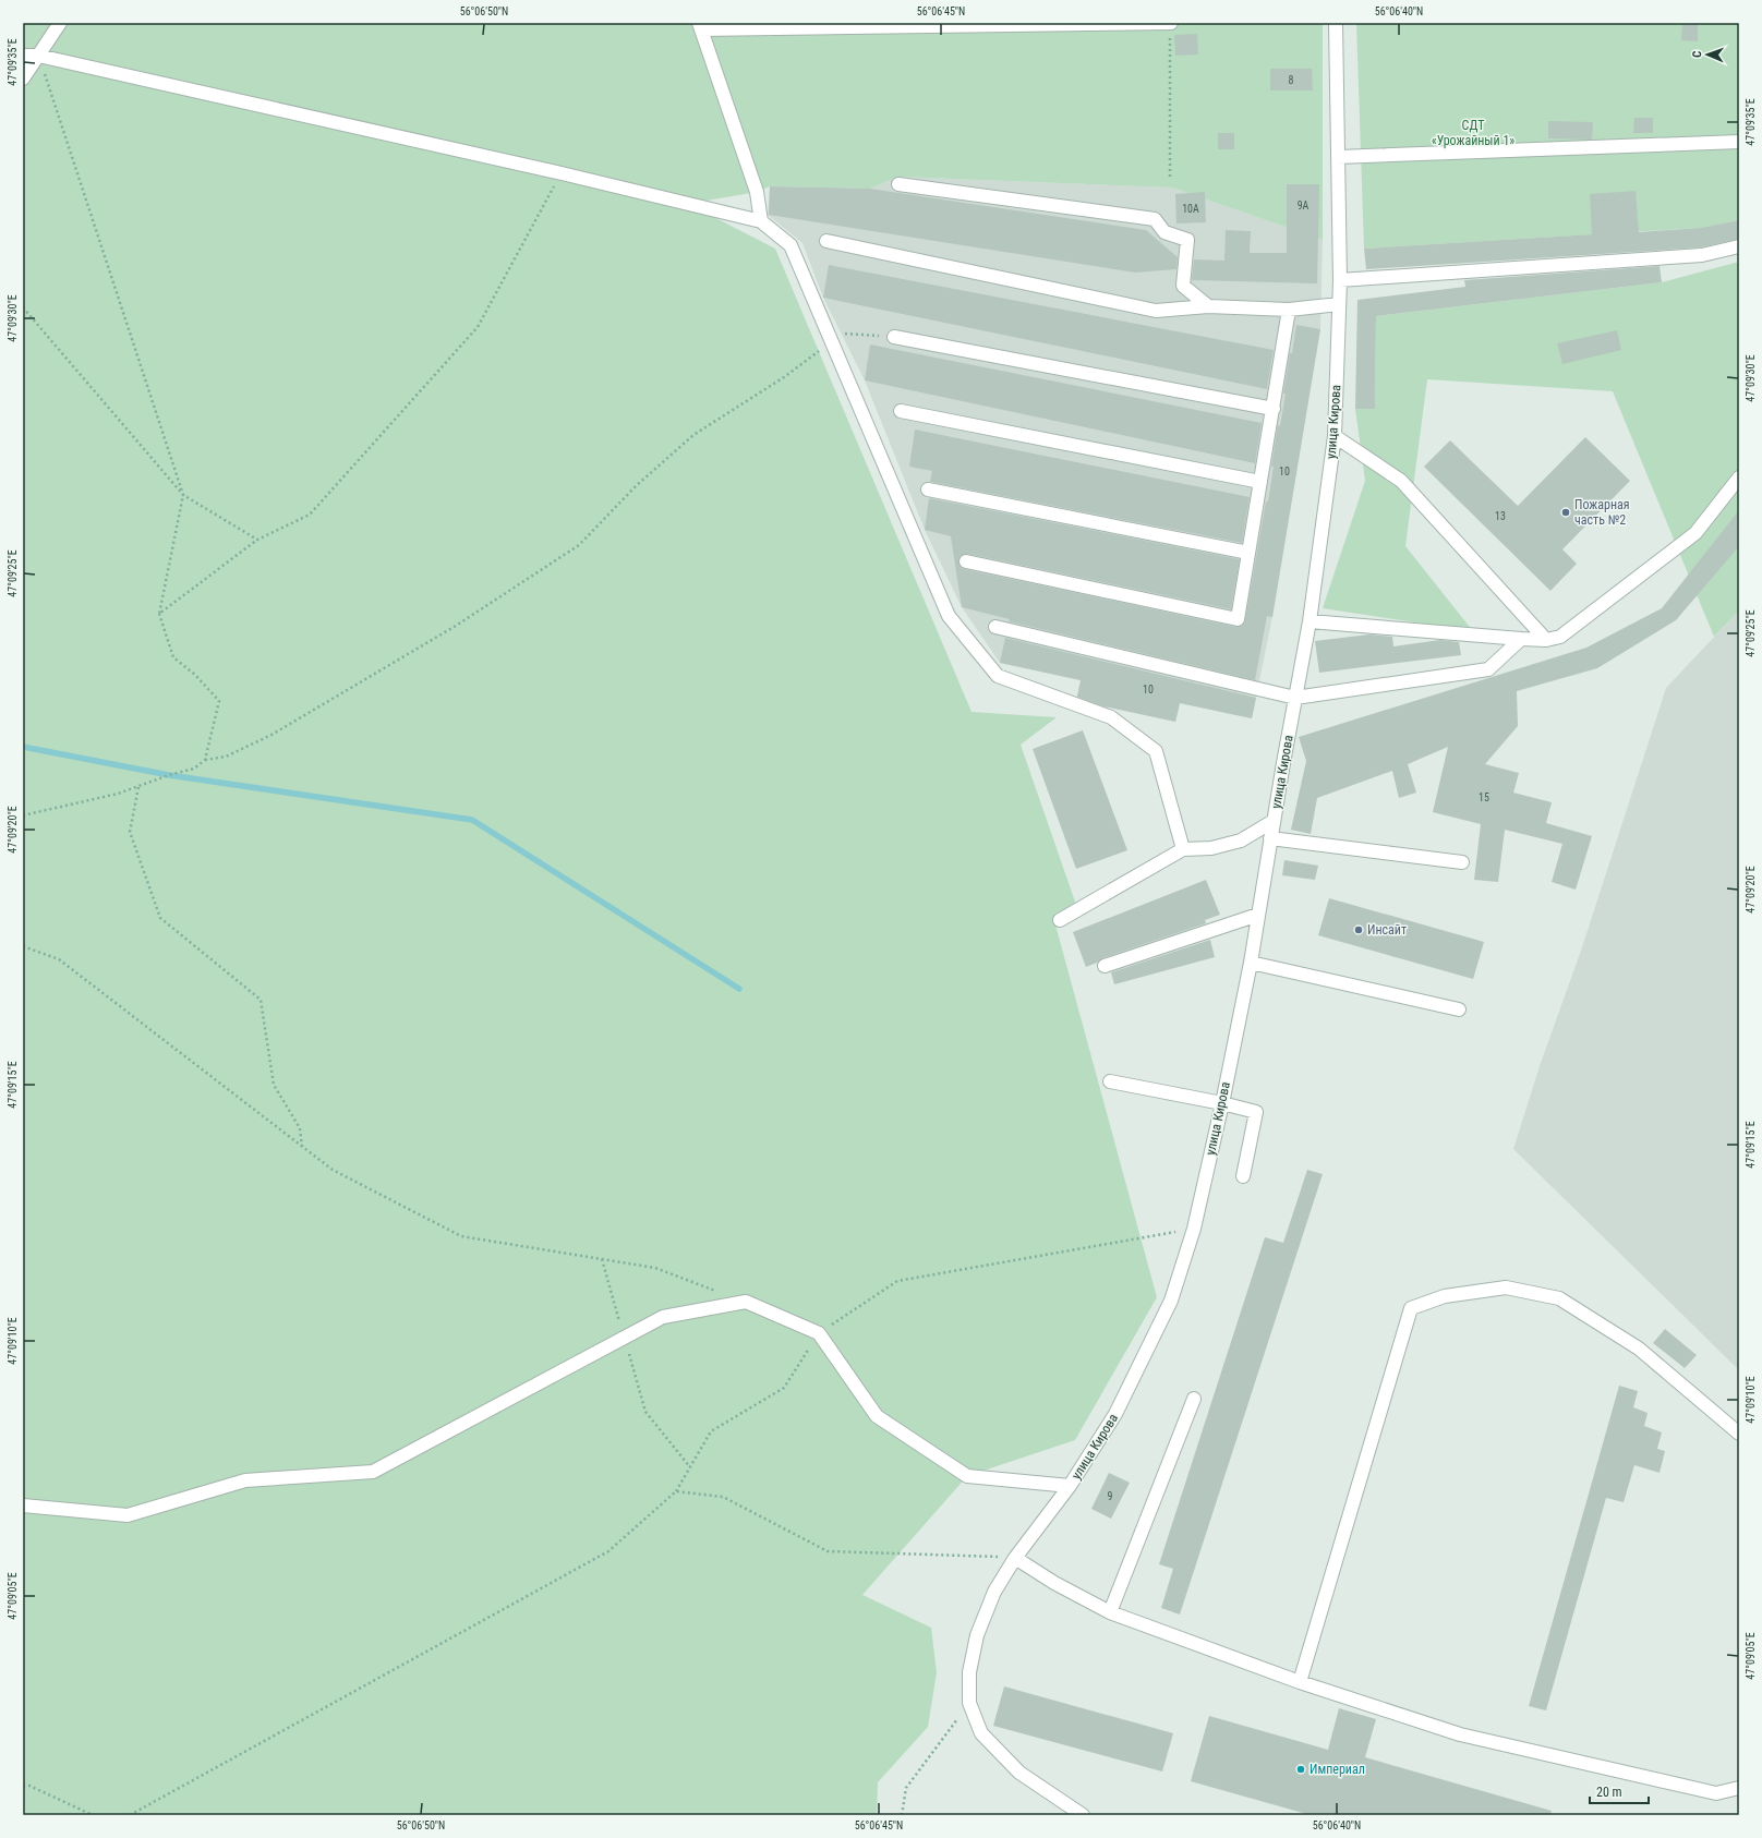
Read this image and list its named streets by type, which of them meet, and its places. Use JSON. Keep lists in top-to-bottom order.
{
  "streets": {
    "street": ["улица Кирова"]
  },
  "parks": ["СДТ «Урожайный 1»"],
  "places": ["Пожарная часть №2", "Инсайт", "Империал"],
  "house_numbers": [
    "8",
    "9А",
    "10А",
    "10",
    "13",
    "10",
    "15",
    "9"
  ],
  "scale_bar": "20 m",
  "north": "left",
  "coordinates": [
    "56°06'50\"N",
    "56°06'45\"N",
    "56°06'40\"N",
    "47°09'35\"E",
    "47°09'30\"E",
    "47°09'25\"E",
    "47°09'20\"E",
    "47°09'15\"E",
    "47°09'10\"E",
    "47°09'05\"E"
  ]
}
